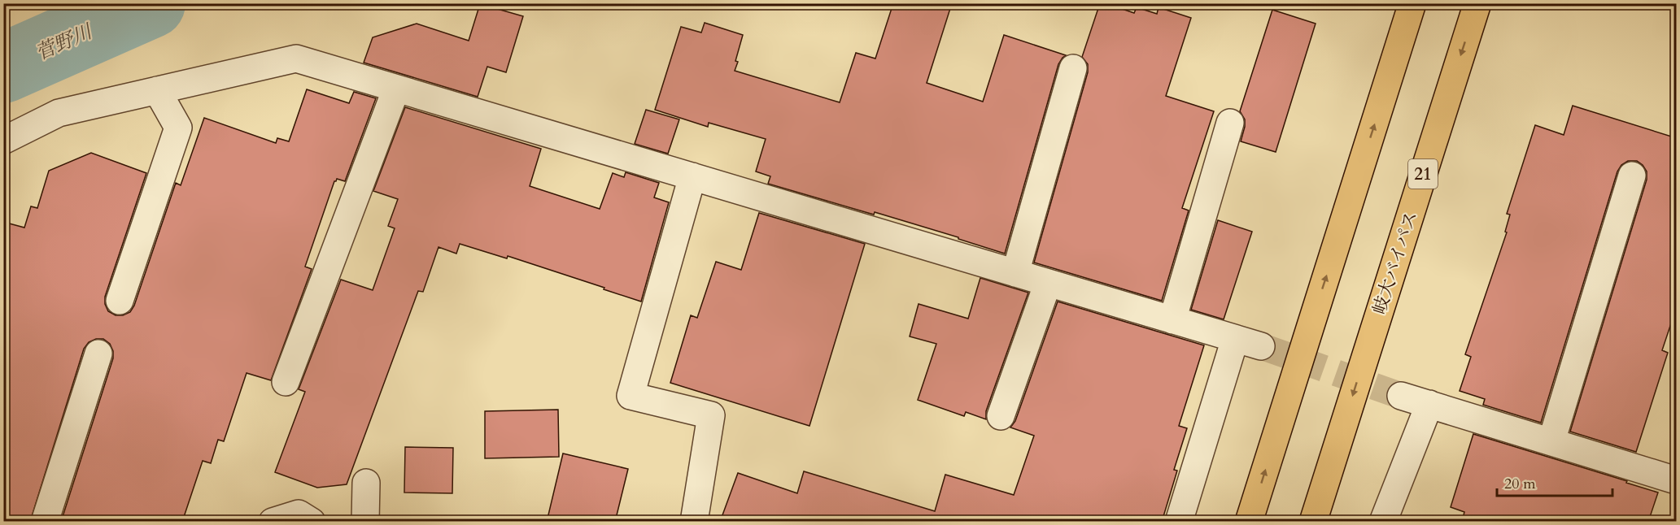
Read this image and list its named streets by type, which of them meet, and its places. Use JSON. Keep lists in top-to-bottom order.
{
  "streets": {
    "highway": ["21", "岐大バイパス"]
  },
  "water": ["菅野川"],
  "scale_bar": "20 m"
}
